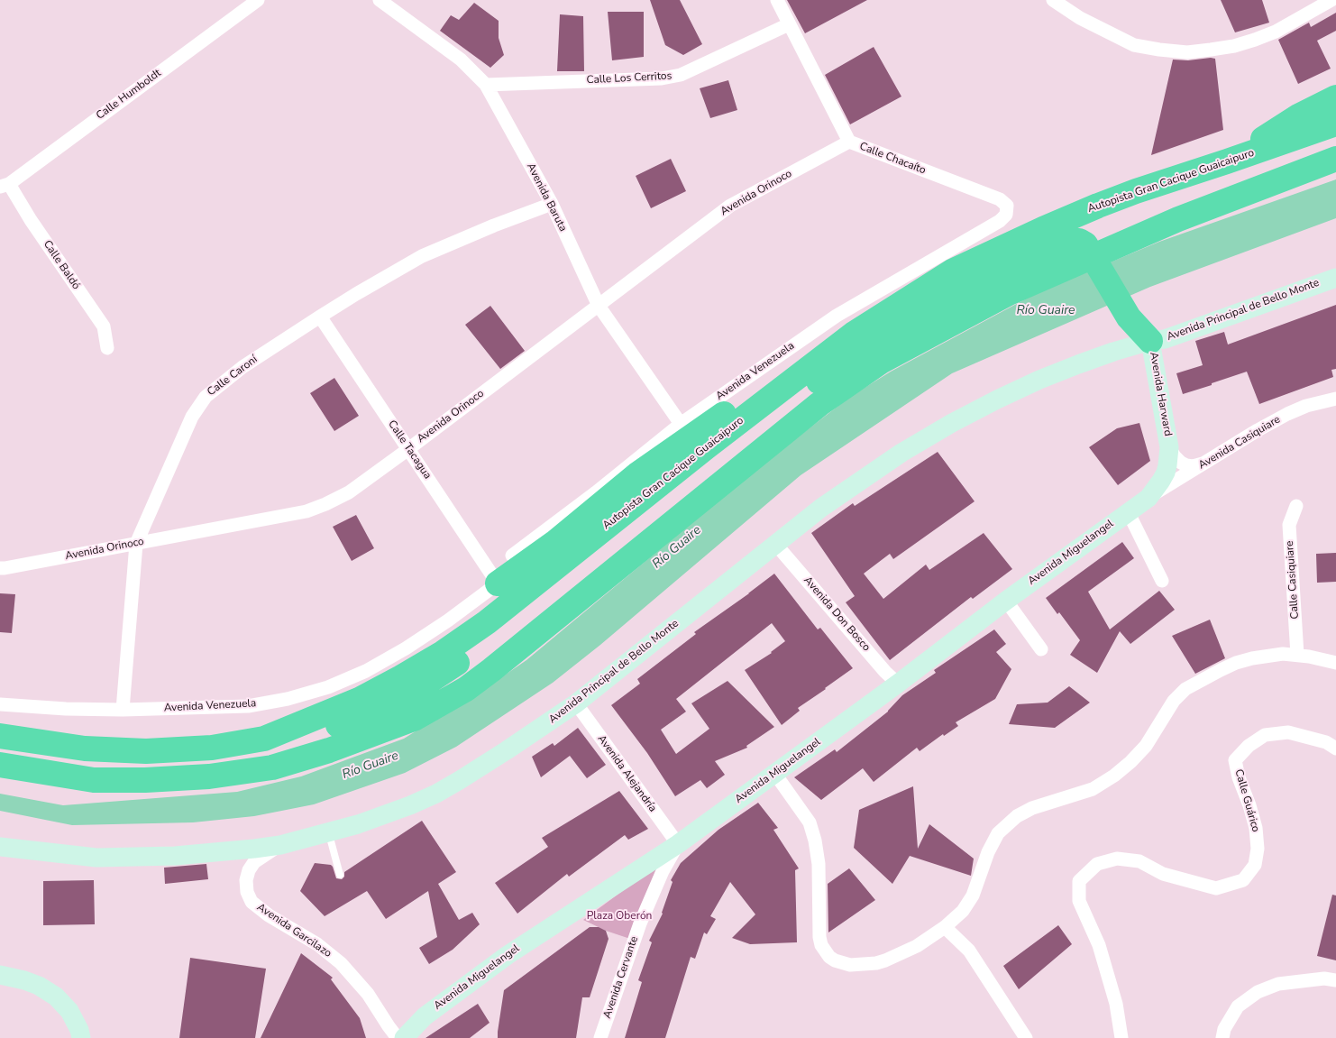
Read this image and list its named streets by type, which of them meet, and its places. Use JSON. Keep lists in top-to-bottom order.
{
  "streets": {
    "highway": ["Autopista Gran Cacique Guaicaipuro"],
    "street": [
      "Calle Los Cerritos",
      "Calle Humboldt",
      "Calle Chacaíto",
      "Avenida Orinoco",
      "Avenida Baruta",
      "Calle Baldó",
      "Avenida Principal de Bello Monte",
      "Avenida Venezuela",
      "Calle Caroní",
      "Avenida Harward",
      "Avenida Casiquiare",
      "Calle Tacagua",
      "Avenida Miguelangel",
      "Calle Casiquiare",
      "Avenida Don Bosco",
      "Avenida Alejandría",
      "Calle Guárico",
      "Avenida Garcilazo",
      "Avenida Cervante"
    ]
  },
  "crossings": [
    ["Calle Los Cerritos", "Calle Chacaíto"],
    ["Calle Los Cerritos", "Avenida Baruta"],
    ["Calle Humboldt", "Calle Baldó"],
    ["Calle Chacaíto", "Avenida Orinoco"],
    ["Calle Chacaíto", "Avenida Venezuela"],
    ["Avenida Orinoco", "Avenida Baruta"],
    ["Avenida Orinoco", "Calle Caroní"],
    ["Avenida Orinoco", "Calle Tacagua"],
    ["Avenida Baruta", "Avenida Venezuela"],
    ["Avenida Baruta", "Calle Caroní"],
    ["Avenida Principal de Bello Monte", "Avenida Harward"],
    ["Avenida Principal de Bello Monte", "Avenida Don Bosco"],
    ["Avenida Principal de Bello Monte", "Avenida Alejandría"],
    ["Avenida Principal de Bello Monte", "Avenida Garcilazo"],
    ["Avenida Venezuela", "Calle Caroní"],
    ["Avenida Venezuela", "Calle Tacagua"],
    ["Calle Caroní", "Calle Tacagua"],
    ["Avenida Harward", "Avenida Casiquiare"],
    ["Avenida Harward", "Avenida Miguelangel"],
    ["Avenida Casiquiare", "Avenida Miguelangel"],
    ["Avenida Miguelangel", "Avenida Don Bosco"],
    ["Avenida Miguelangel", "Avenida Alejandría"],
    ["Avenida Miguelangel", "Avenida Cervante"],
    ["Avenida Alejandría", "Avenida Cervante"]
  ],
  "water": ["Río Guaire"],
  "parks": ["Plaza Oberón"]
}
